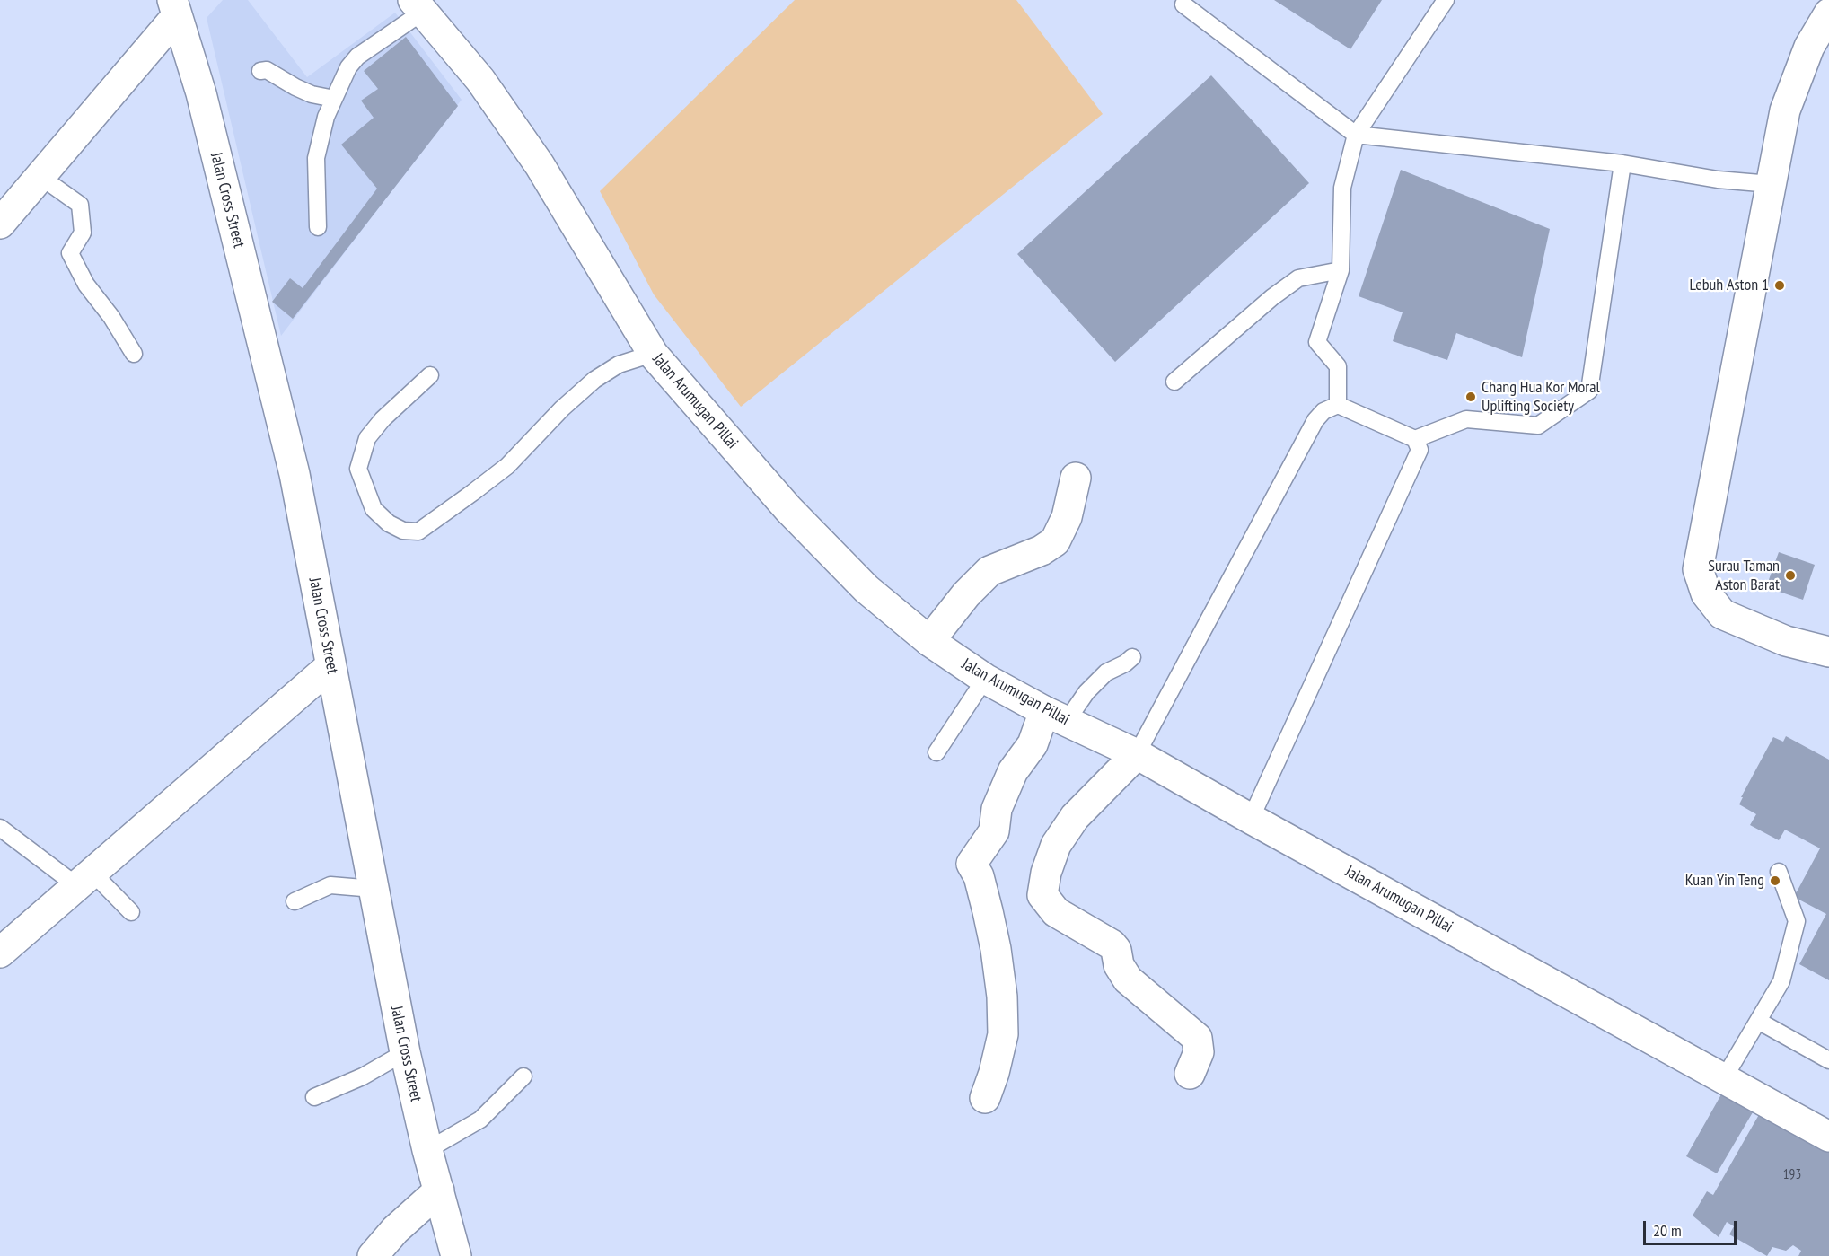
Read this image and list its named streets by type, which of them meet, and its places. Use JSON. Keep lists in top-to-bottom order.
{
  "streets": {
    "street": ["Jalan Cross Street", "Jalan Arumugan Pillai"]
  },
  "places": [
    "Lebuh Aston 1",
    "Chang Hua Kor Moral Uplifting Society",
    "Surau Taman Aston Barat",
    "Kuan Yin Teng"
  ],
  "house_numbers": ["193"],
  "scale_bar": "20 m"
}
